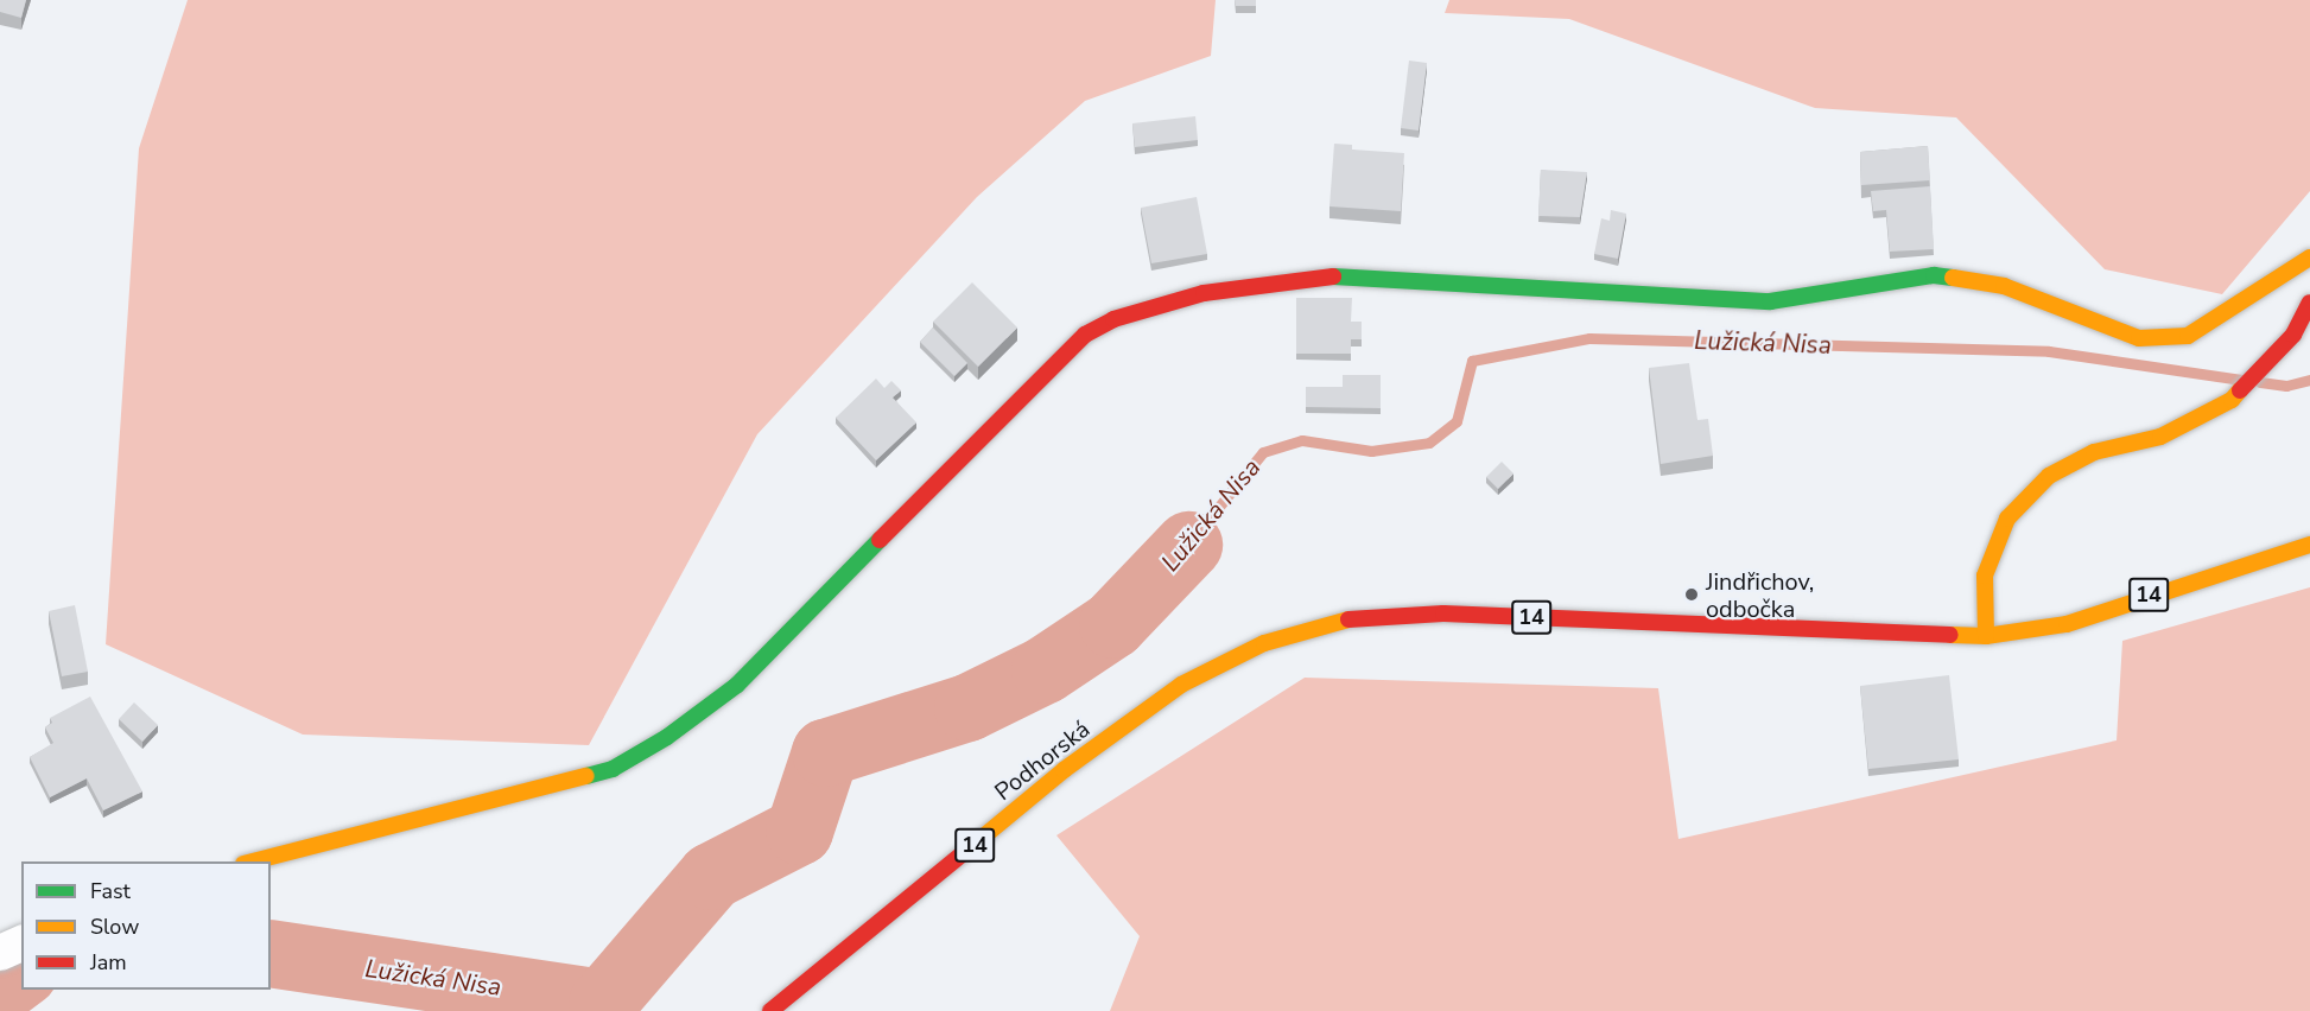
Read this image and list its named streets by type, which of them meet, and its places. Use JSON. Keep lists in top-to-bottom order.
{
  "streets": {
    "street": ["14", "Podhorská"]
  },
  "crossings": [
    ["14", "Podhorská"]
  ],
  "water": ["Lužická Nisa"],
  "places": ["Jindřichov, odbočka"],
  "legend": ["Fast", "Slow", "Jam"]
}
